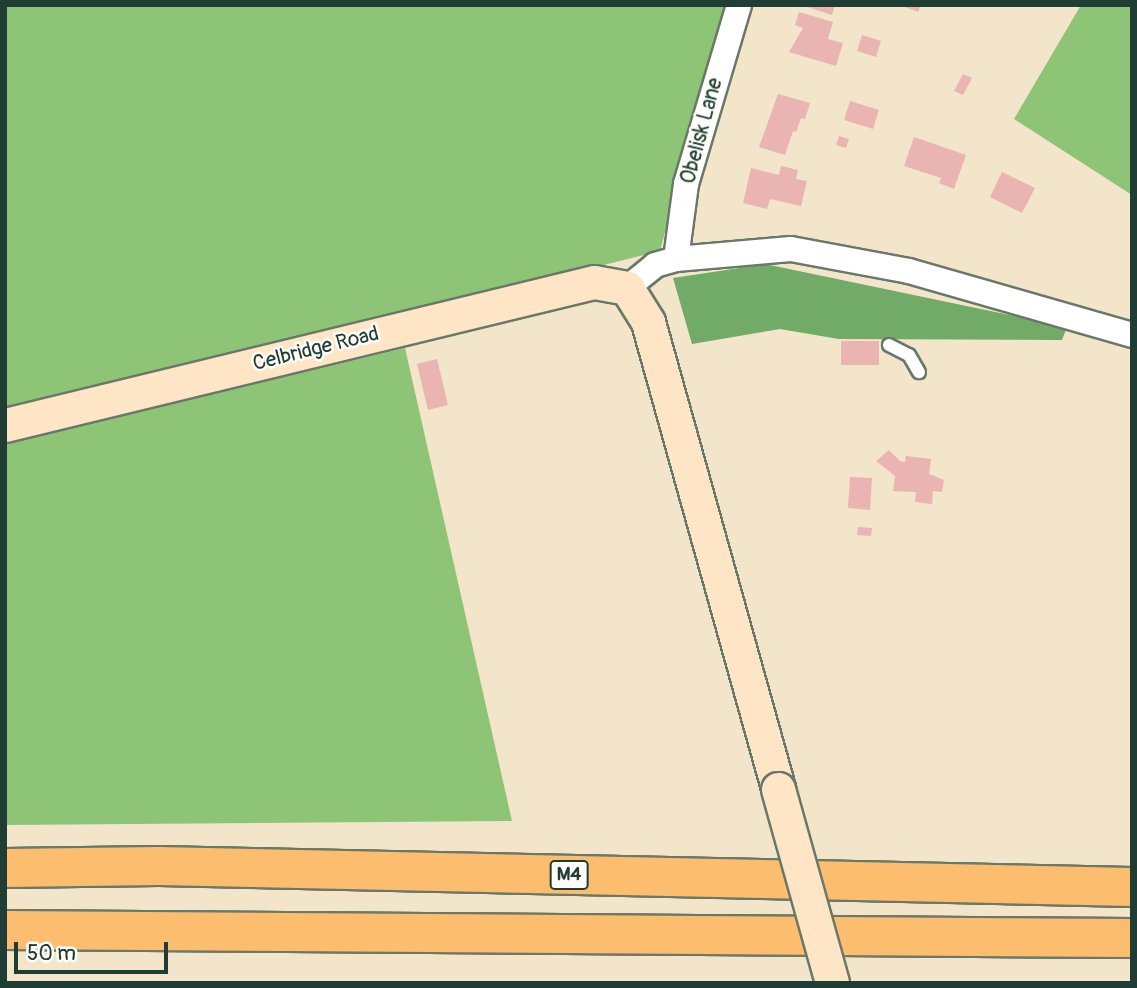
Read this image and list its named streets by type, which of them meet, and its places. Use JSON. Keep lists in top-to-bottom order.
{
  "streets": {
    "highway": ["M4"],
    "main road": ["Celbridge Road"],
    "street": ["Obelisk Lane"]
  },
  "scale_bar": "50 m"
}
